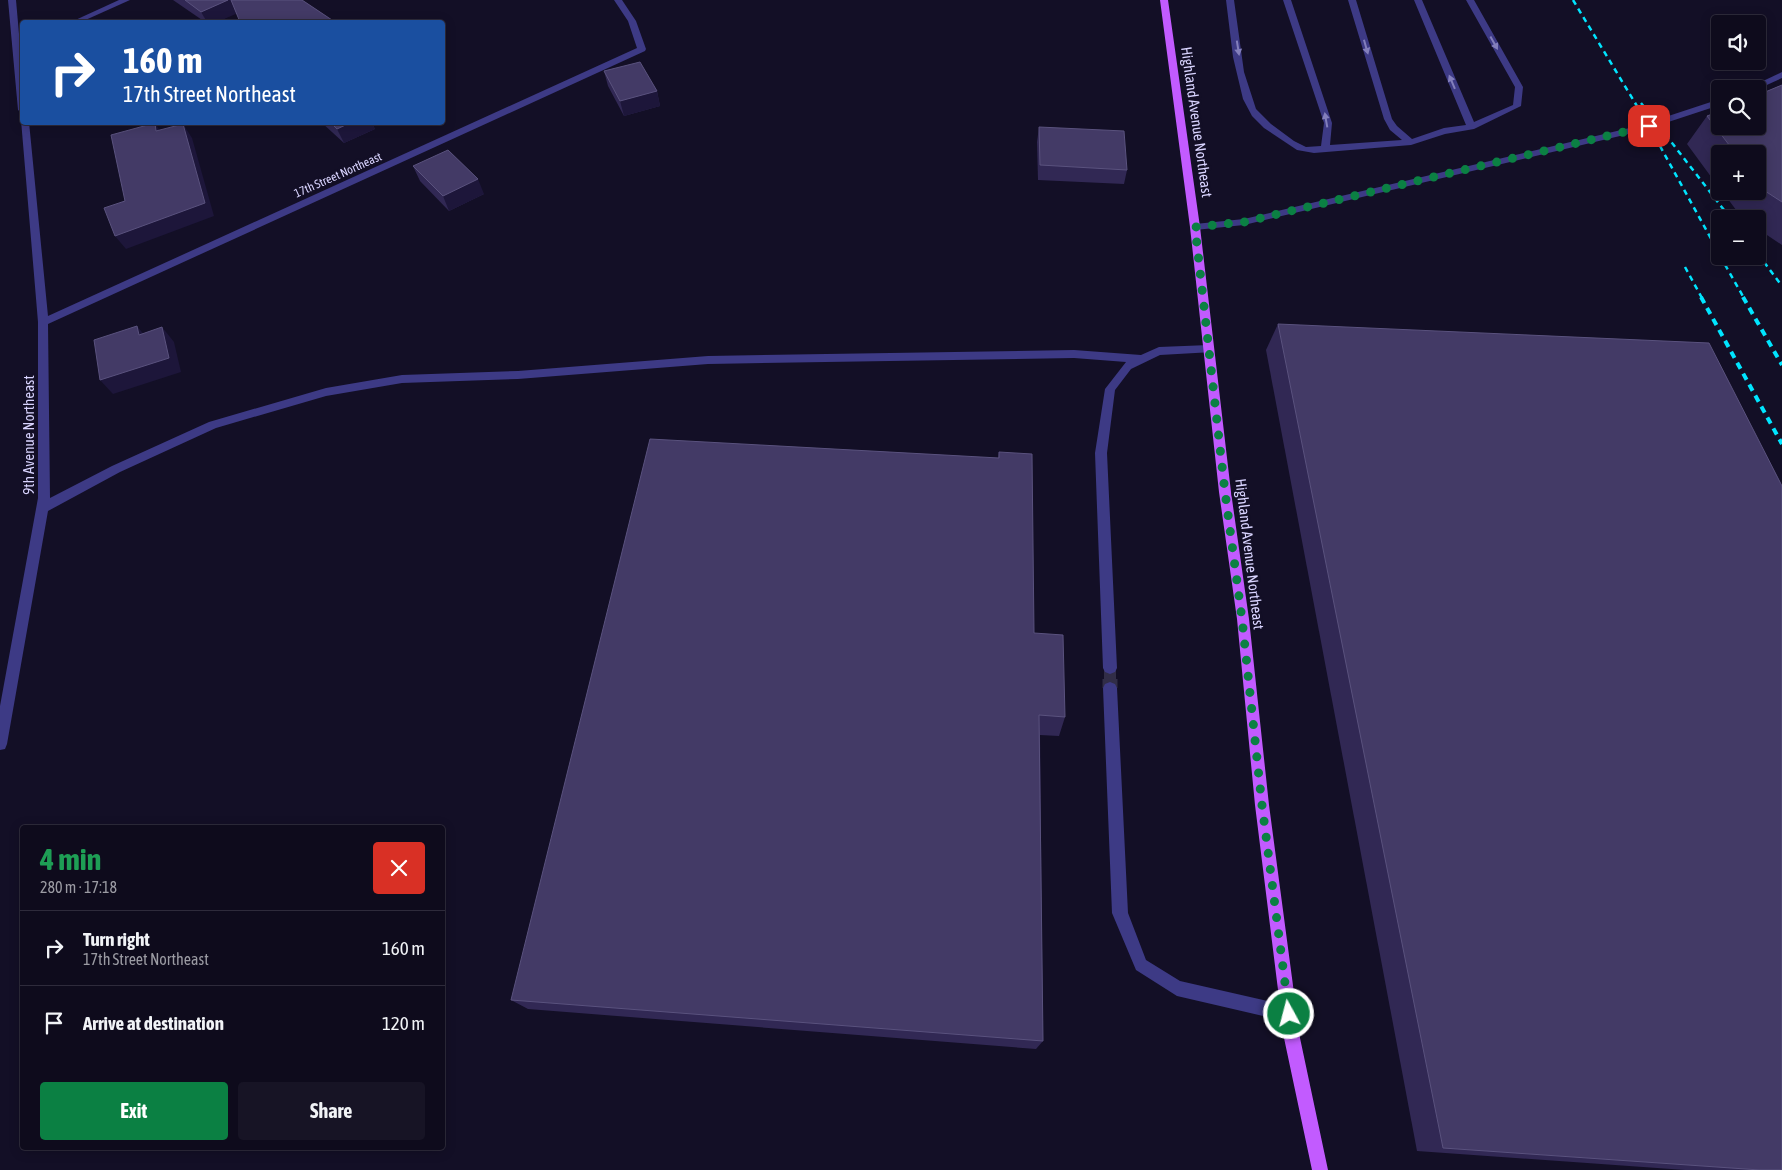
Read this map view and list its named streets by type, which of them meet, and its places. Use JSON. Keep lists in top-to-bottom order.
{
  "streets": {
    "main road": ["Highland Avenue Northeast"],
    "street": ["17th Street Northeast", "9th Avenue Northeast"]
  },
  "crossings": [
    ["17th Street Northeast", "9th Avenue Northeast"]
  ],
  "page": {
    "map_buttons": ["+", "−"],
    "turn": ["160 m", "17th Street Northeast"],
    "heading": ["4 min", "280 m · 17:18"],
    "list": [
      {
        "name": "Turn right",
        "note": "17th Street Northeast",
        "value": "160 m"
      },
      {
        "name": "Arrive at destination",
        "value": "120 m"
      }
    ],
    "buttons": ["Exit", "Share"]
  }
}
